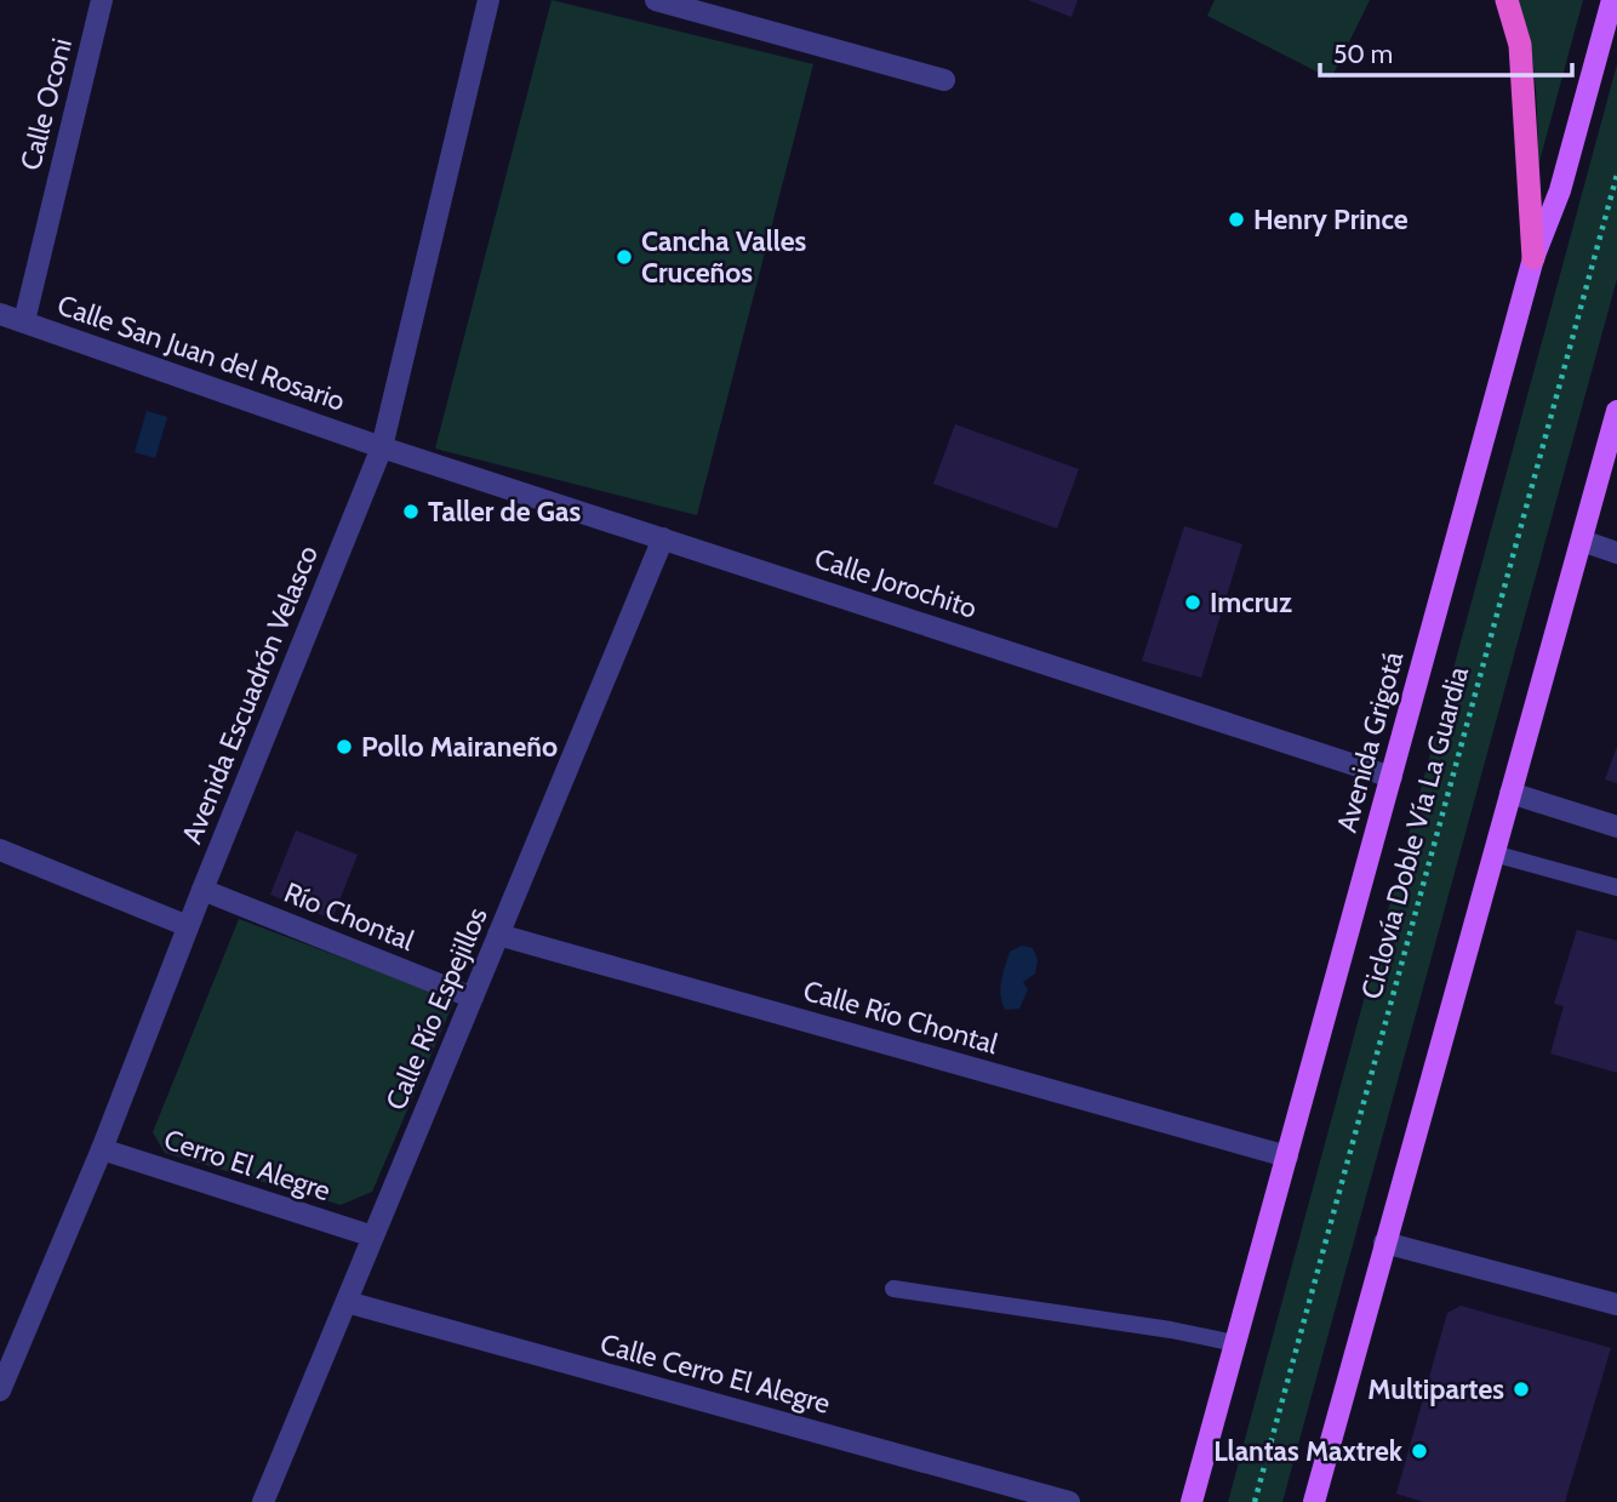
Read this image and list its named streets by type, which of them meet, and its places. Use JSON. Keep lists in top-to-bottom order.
{
  "streets": {
    "main road": ["Avenida Grigotá"],
    "street": [
      "Calle Oconi",
      "Calle San Juan del Rosario",
      "Calle Jorochito",
      "Avenida Escuadrón Velasco",
      "Río Chontal",
      "Calle Río Espejillos",
      "Calle Río Chontal",
      "Cerro El Alegre",
      "Calle Cerro El Alegre"
    ],
    "path": ["Ciclovía Doble Vía La Guardia"]
  },
  "crossings": [
    ["Calle Oconi", "Calle San Juan del Rosario"],
    ["Calle San Juan del Rosario", "Calle Jorochito"],
    ["Calle San Juan del Rosario", "Avenida Escuadrón Velasco"],
    ["Calle Jorochito", "Avenida Escuadrón Velasco"],
    ["Calle Jorochito", "Avenida Grigotá"],
    ["Calle Jorochito", "Calle Río Espejillos"],
    ["Avenida Escuadrón Velasco", "Río Chontal"],
    ["Avenida Escuadrón Velasco", "Cerro El Alegre"],
    ["Avenida Grigotá", "Calle Río Chontal"],
    ["Río Chontal", "Calle Río Espejillos"],
    ["Calle Río Espejillos", "Calle Río Chontal"],
    ["Calle Río Espejillos", "Cerro El Alegre"],
    ["Calle Río Espejillos", "Calle Cerro El Alegre"]
  ],
  "places": [
    "Henry Prince",
    "Cancha Valles Cruceños",
    "Taller de Gas",
    "Imcruz",
    "Pollo Mairaneño",
    "Multipartes",
    "Llantas Maxtrek"
  ],
  "scale_bar": "50 m"
}
